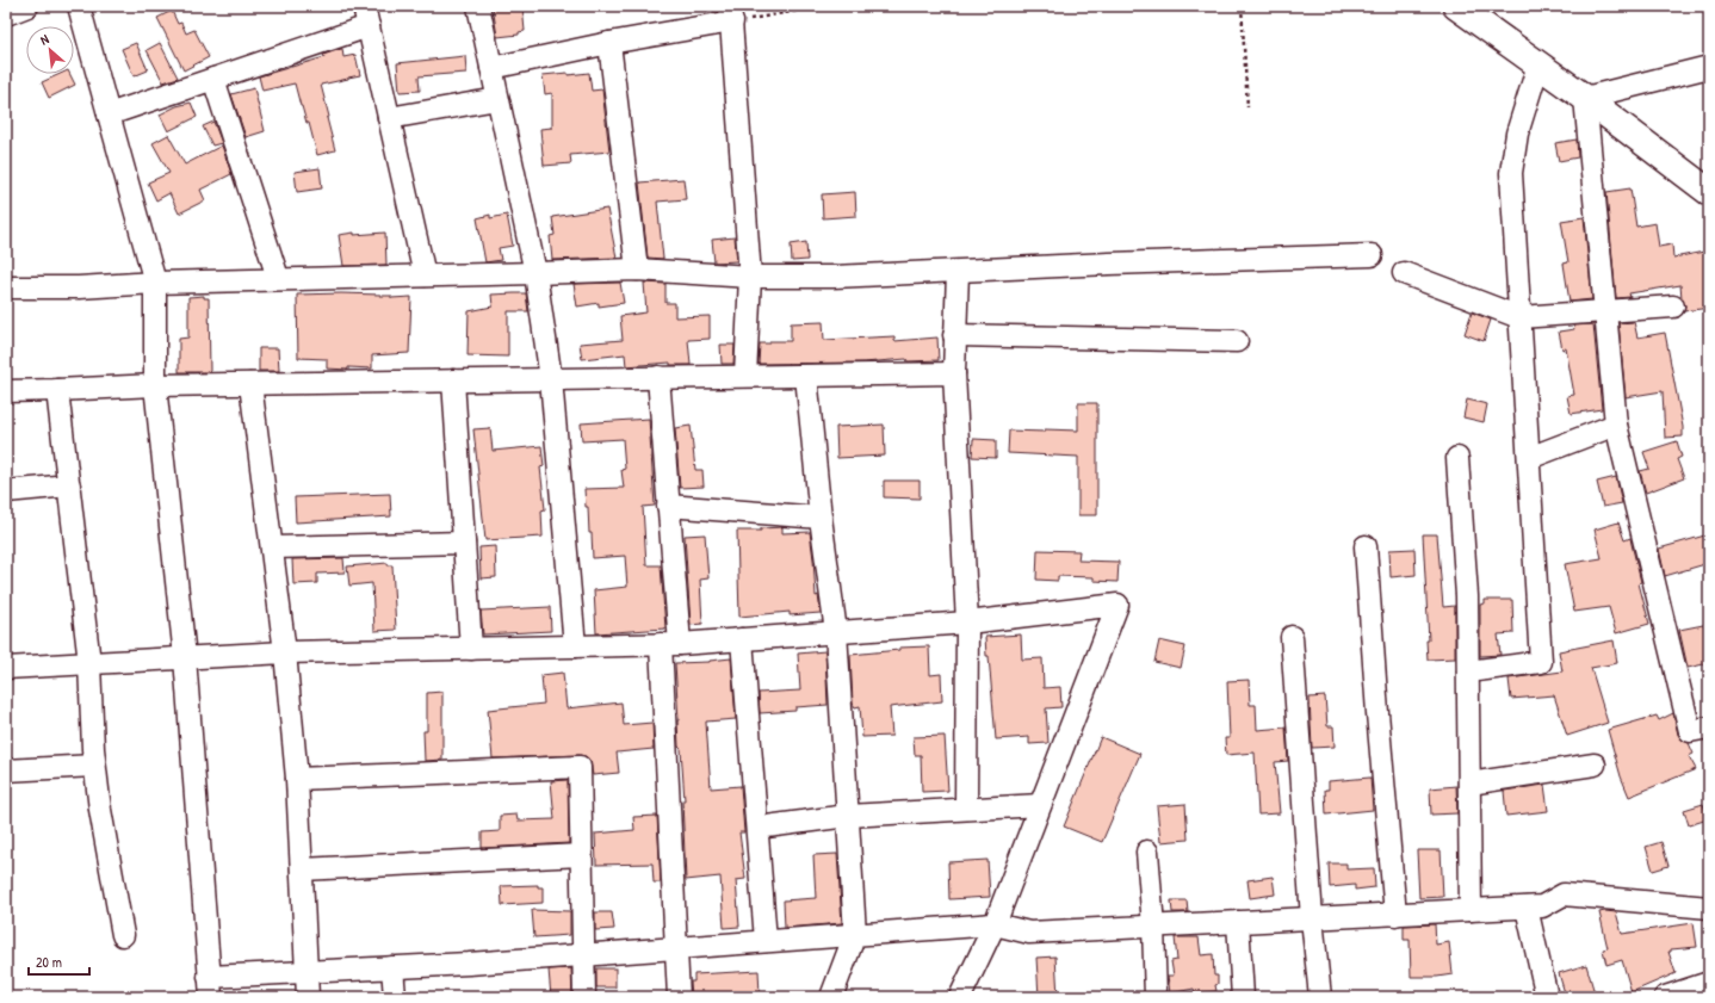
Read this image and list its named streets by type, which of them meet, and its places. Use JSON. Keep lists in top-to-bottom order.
{
  "scale_bar": "20 m",
  "north": "top left"
}
